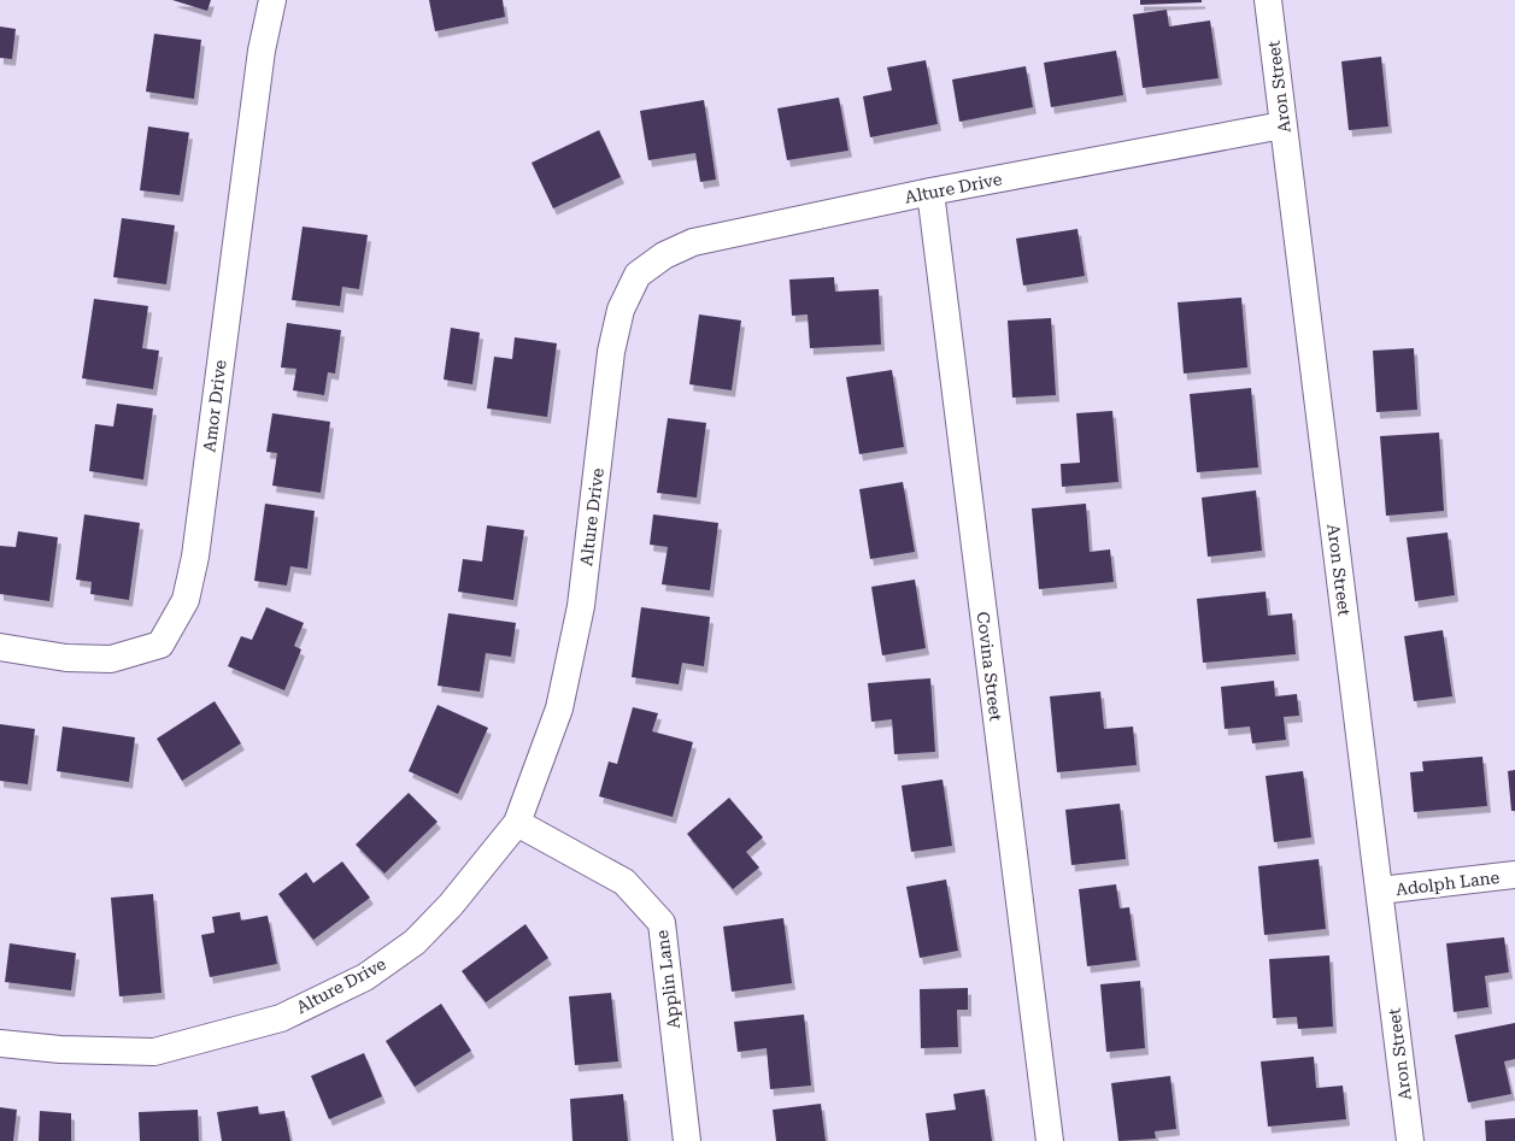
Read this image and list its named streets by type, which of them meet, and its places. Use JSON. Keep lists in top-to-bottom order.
{
  "streets": {
    "street": [
      "Aron Street",
      "Alture Drive",
      "Amor Drive",
      "Covina Street",
      "Adolph Lane",
      "Applin Lane"
    ]
  },
  "crossings": [
    ["Aron Street", "Alture Drive"],
    ["Aron Street", "Adolph Lane"],
    ["Alture Drive", "Covina Street"],
    ["Alture Drive", "Applin Lane"]
  ]
}
